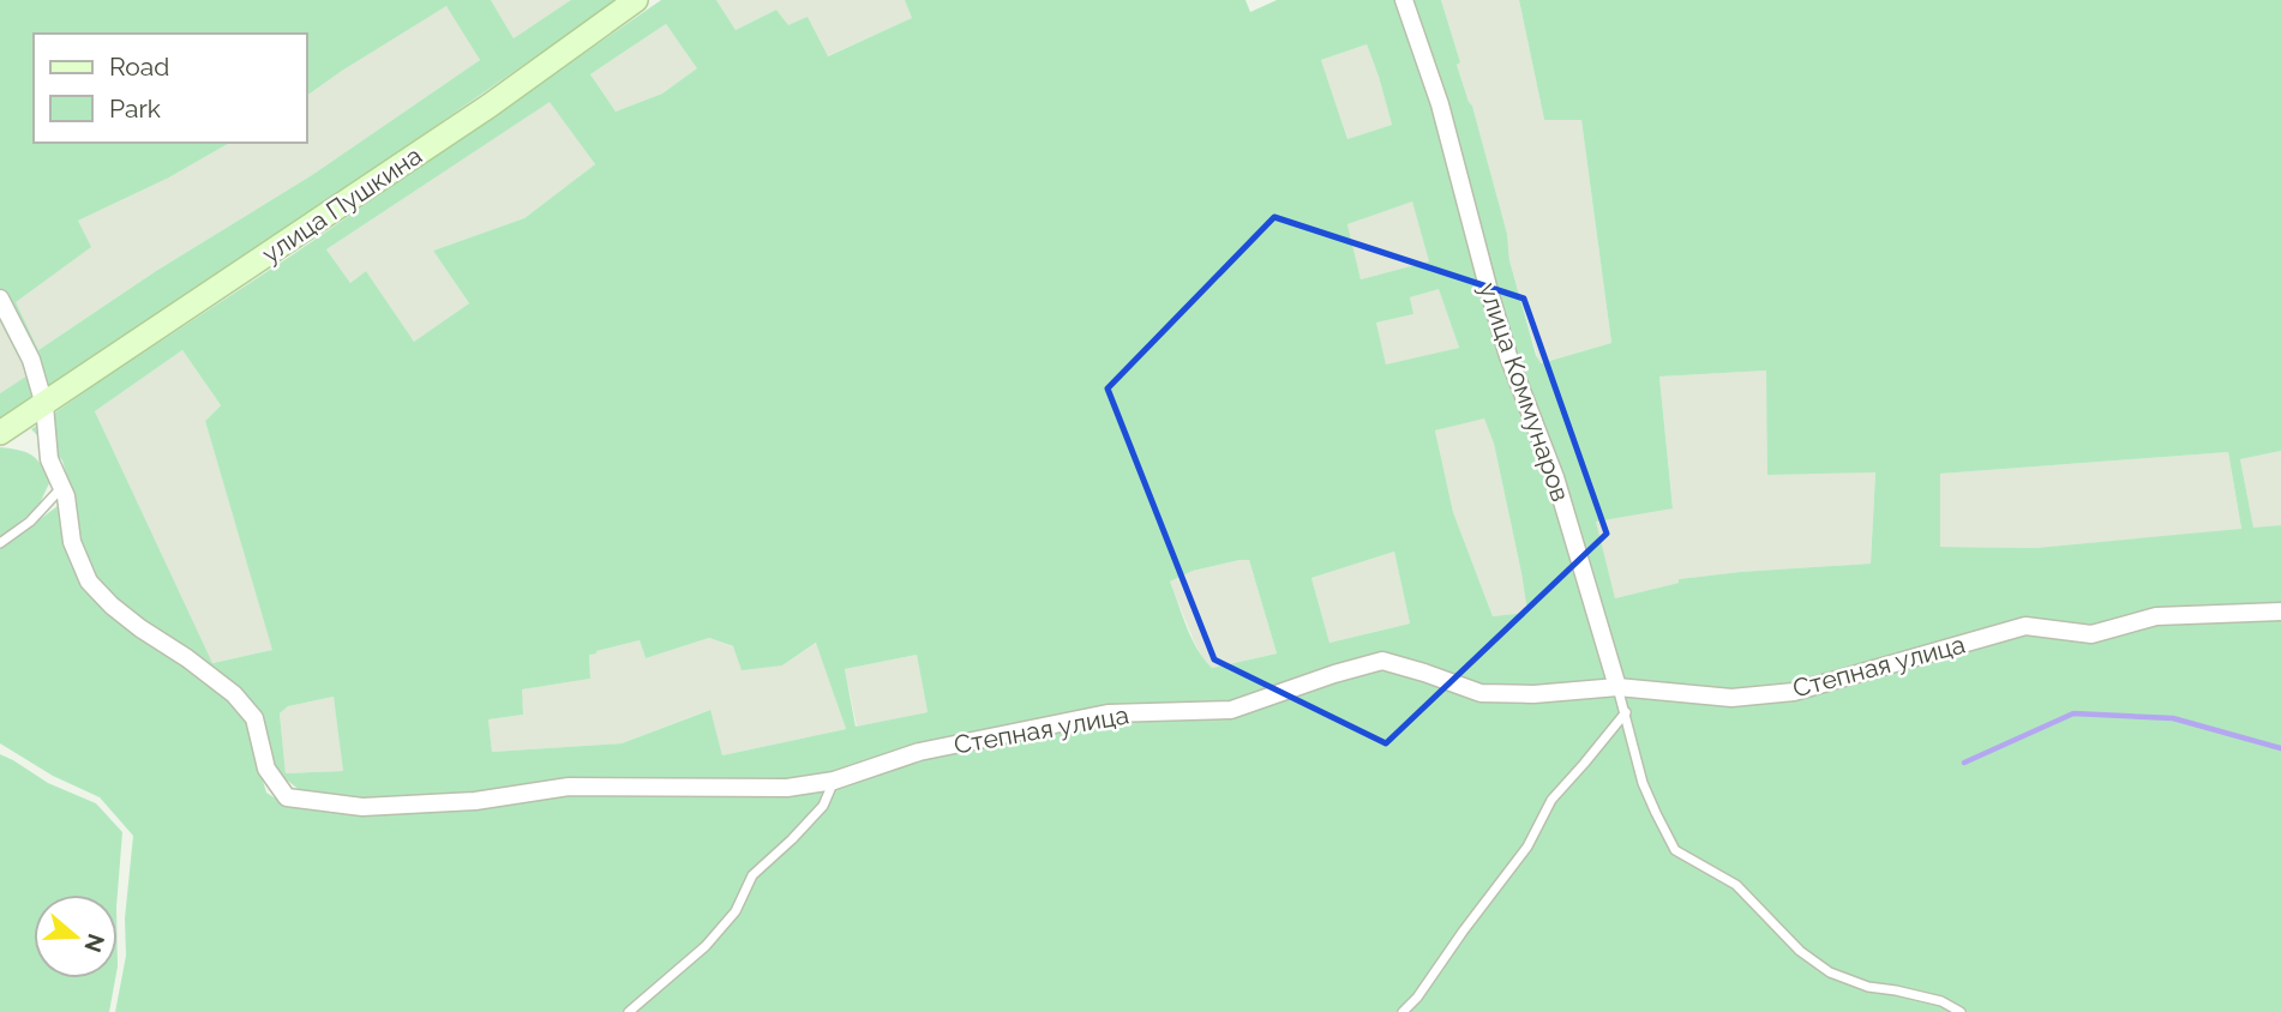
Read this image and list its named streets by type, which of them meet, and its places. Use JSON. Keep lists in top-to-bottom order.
{
  "streets": {
    "street": ["улица Пушкина", "улица Коммунаров", "Степная улица"]
  },
  "crossings": [
    ["улица Коммунаров", "Степная улица"]
  ],
  "legend": ["Road", "Park"],
  "north": "right"
}
